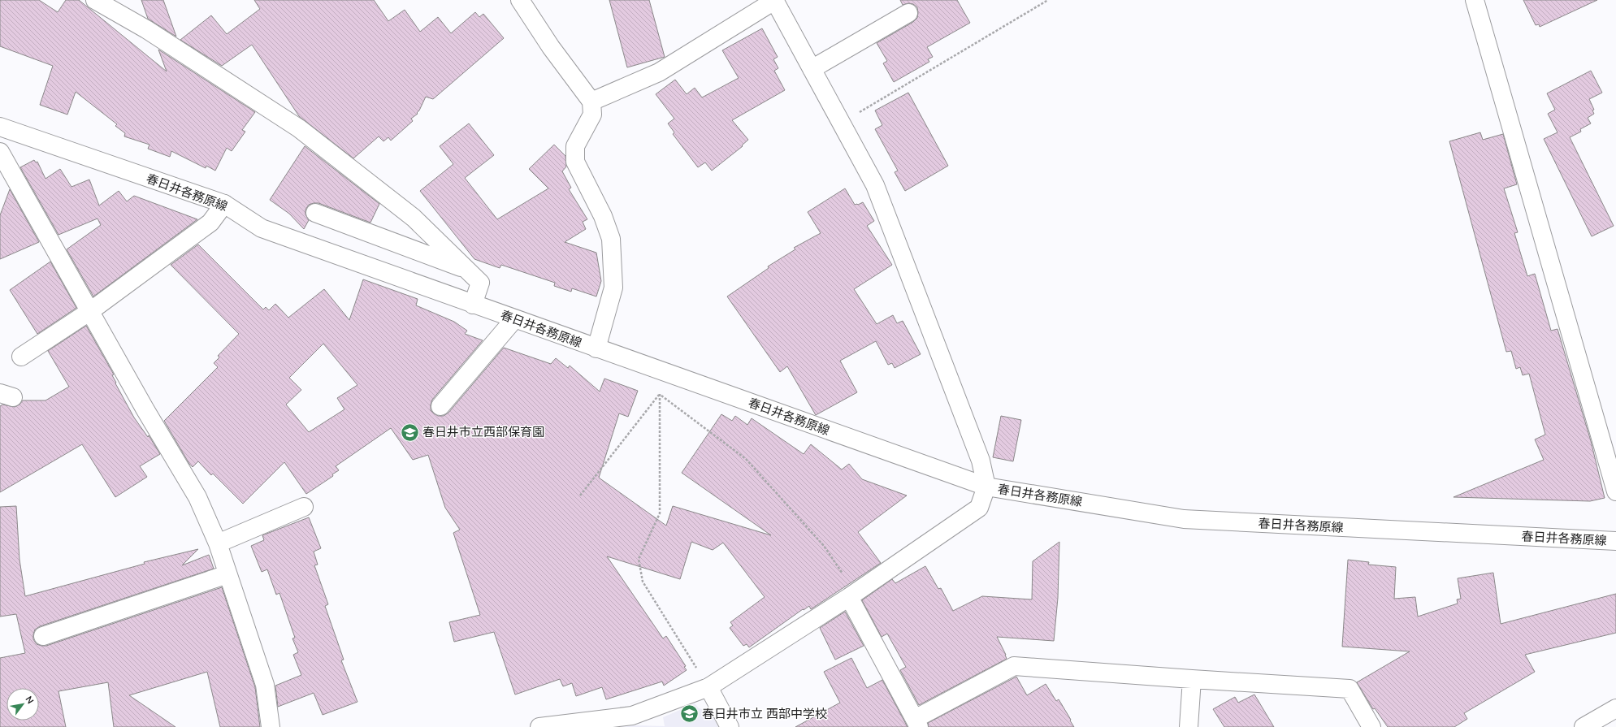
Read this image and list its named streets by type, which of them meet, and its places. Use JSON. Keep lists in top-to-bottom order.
{
  "streets": {
    "street": ["春日井各務原線"]
  },
  "places": {
    "school or university": ["春日井市立西部保育園", "春日井市立 西部中学校"]
  },
  "north": "top right"
}
